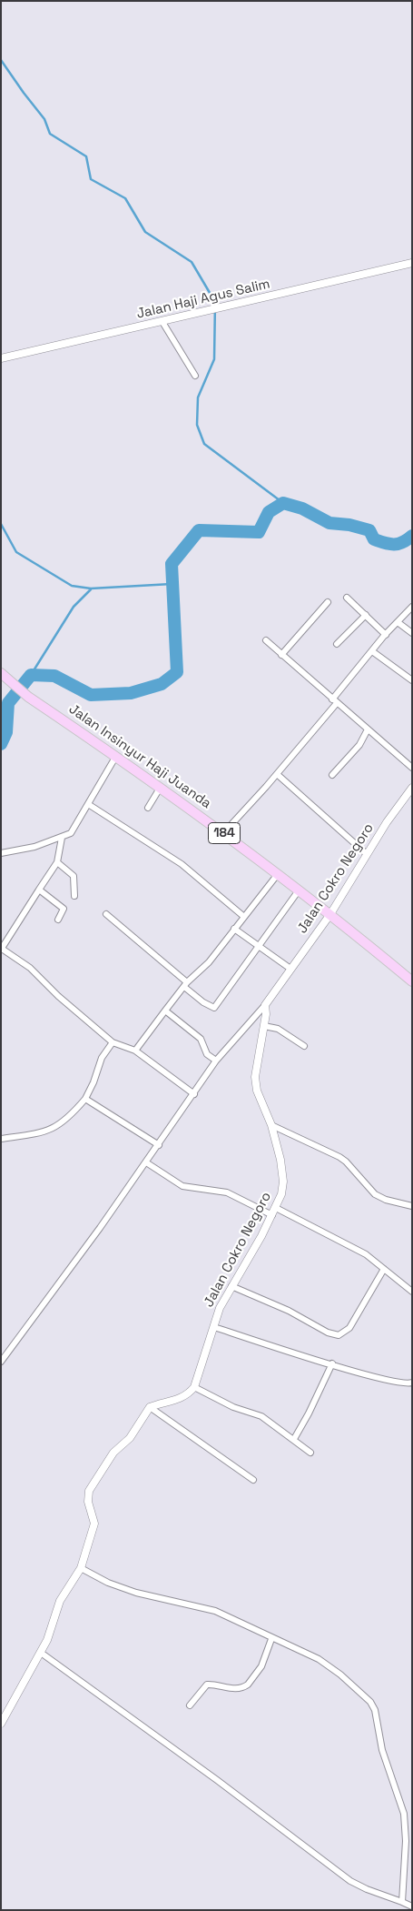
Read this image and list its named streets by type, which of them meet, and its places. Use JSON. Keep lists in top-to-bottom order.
{
  "streets": {
    "main road": ["Jalan Insinyur Haji Juanda", "184"],
    "street": ["Jalan Haji Agus Salim", "Jalan Cokro Negoro"]
  },
  "crossings": [
    ["Jalan Insinyur Haji Juanda", "Jalan Cokro Negoro"]
  ]
}
